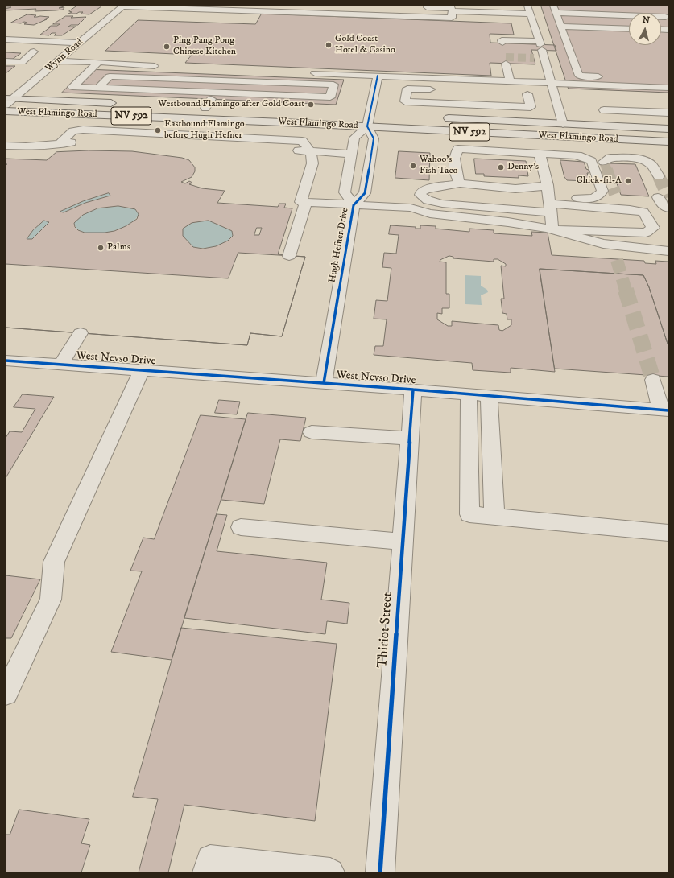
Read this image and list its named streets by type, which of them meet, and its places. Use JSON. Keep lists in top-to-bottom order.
{
  "streets": {
    "main road": ["West Flamingo Road", "NV 592"],
    "street": [
      "Wynn Road",
      "Hugh Hefner Drive",
      "West Nevso Drive",
      "Thiriot Street"
    ]
  },
  "crossings": [
    ["Wynn Road", "West Flamingo Road"],
    ["West Flamingo Road", "Hugh Hefner Drive"],
    ["Hugh Hefner Drive", "West Nevso Drive"],
    ["West Nevso Drive", "Thiriot Street"]
  ],
  "places": [
    "Gold Coast Hotel & Casino",
    "Ping Pang Pong Chinese Kitchen",
    "Westbound Flamingo after Gold Coast",
    "Eastbound Flamingo before Hugh Hefner",
    "Wahoo's Fish Taco",
    "Denny's",
    "Chick-fil-A",
    "Palms"
  ],
  "north": "top"
}
